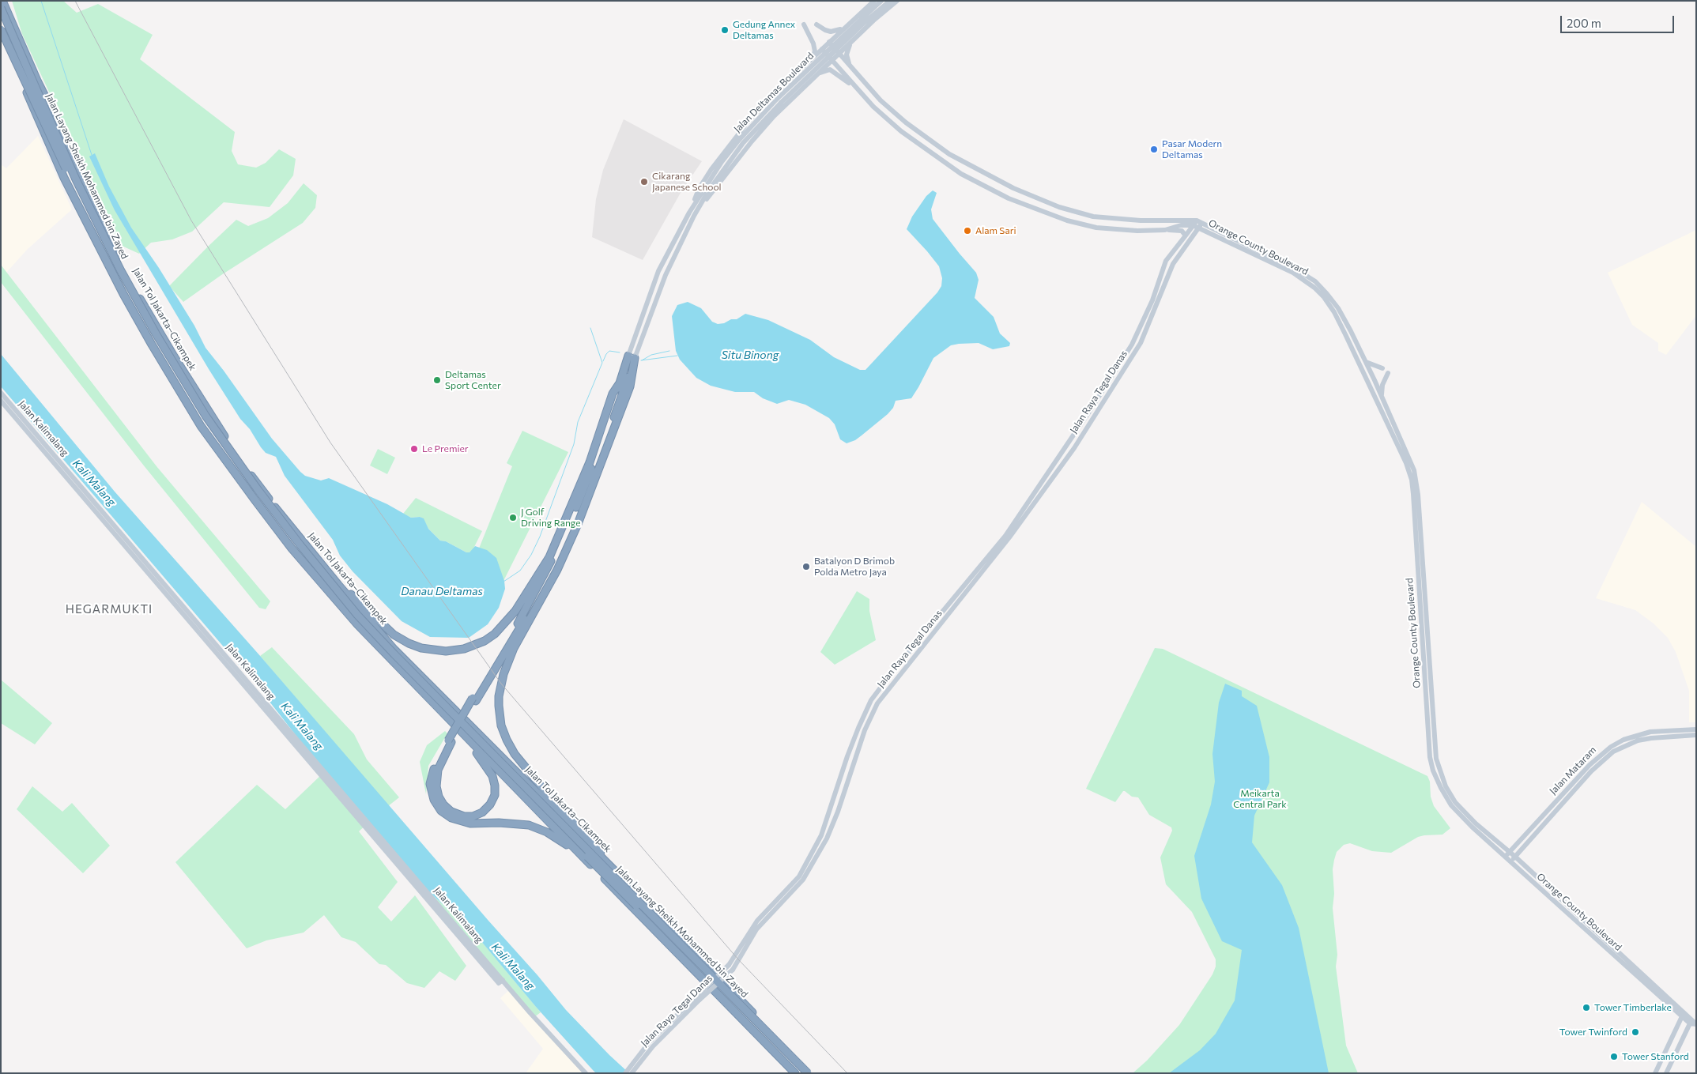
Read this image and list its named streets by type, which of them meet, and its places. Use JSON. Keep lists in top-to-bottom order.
{
  "streets": {
    "highway": ["Jalan Layang Sheikh Mohammed bin Zayed", "Jalan Tol Jakarta–Cikampek"],
    "main road": [
      "Jalan Deltamas Boulevard",
      "Orange County Boulevard",
      "Jalan Raya Tegal Danas",
      "Jalan Kalimalang",
      "Jalan Mataram"
    ]
  },
  "crossings": [
    ["Jalan Deltamas Boulevard", "Orange County Boulevard"],
    ["Jalan Deltamas Boulevard", "Jalan Raya Tegal Danas"],
    ["Orange County Boulevard", "Jalan Raya Tegal Danas"],
    ["Orange County Boulevard", "Jalan Mataram"]
  ],
  "districts": ["HEGARMUKTI"],
  "water": ["Situ Binong", "Kali Malang", "Danau Deltamas"],
  "parks": ["Meikarta Central Park"],
  "places": [
    "Gedung Annex Deltamas",
    "Pasar Modern Deltamas",
    "Cikarang Japanese School",
    "Alam Sari",
    "Deltamas Sport Center",
    "Le Premier",
    "J Golf Driving Range",
    "Batalyon D Brimob Polda Metro Jaya",
    "Tower Timberlake",
    "Tower Twinford",
    "Tower Stanford"
  ],
  "scale_bar": "200 m"
}
